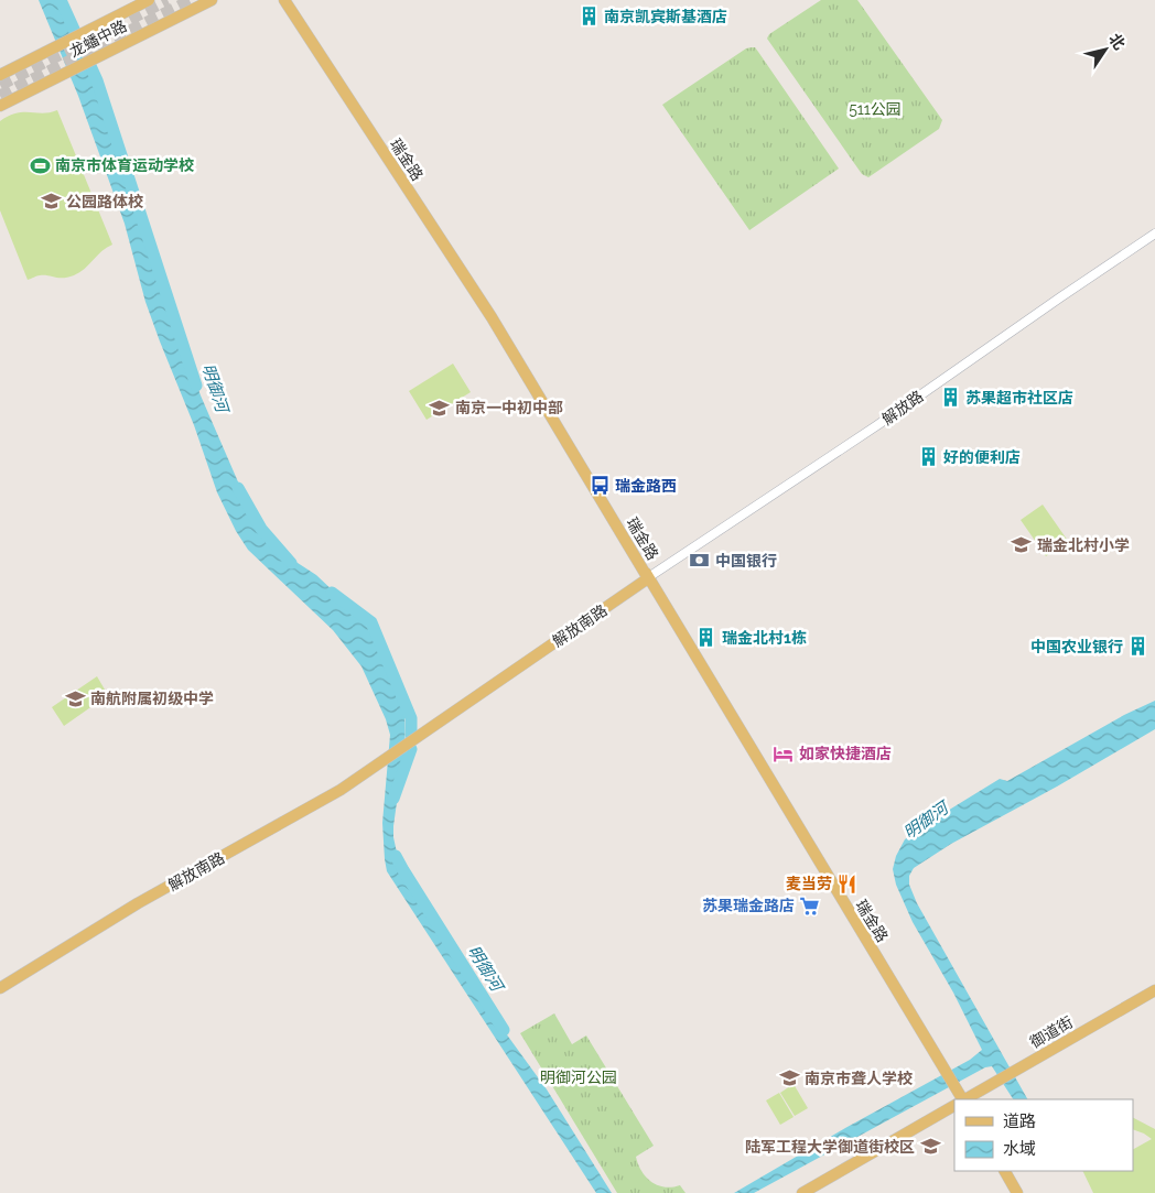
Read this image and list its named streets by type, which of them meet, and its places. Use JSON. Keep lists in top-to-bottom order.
{
  "streets": {
    "main road": ["龙蟠中路", "瑞金路", "御道街"],
    "street": ["解放路", "解放南路"]
  },
  "crossings": [
    ["瑞金路", "解放路"],
    ["瑞金路", "解放南路"],
    ["解放路", "解放南路"]
  ],
  "water": ["明御河"],
  "parks": ["511公园", "明御河公园"],
  "places": {
    "building": [
      "南京凯宾斯基酒店",
      "苏果超市社区店",
      "好的便利店",
      "瑞金北村1栋",
      "中国农业银行"
    ],
    "sports": ["南京市体育运动学校"],
    "school or university": [
      "公园路体校",
      "南京一中初中部",
      "瑞金北村小学",
      "南航附属初级中学",
      "南京市聋人学校",
      "陆军工程大学御道街校区"
    ],
    "bus stop": ["瑞金路西"],
    "bank": ["中国银行"],
    "hotel": ["如家快捷酒店"],
    "restaurant": ["麦当劳"],
    "supermarket": ["苏果瑞金路店"]
  },
  "legend": ["道路", "水域"],
  "north": "top right"
}
